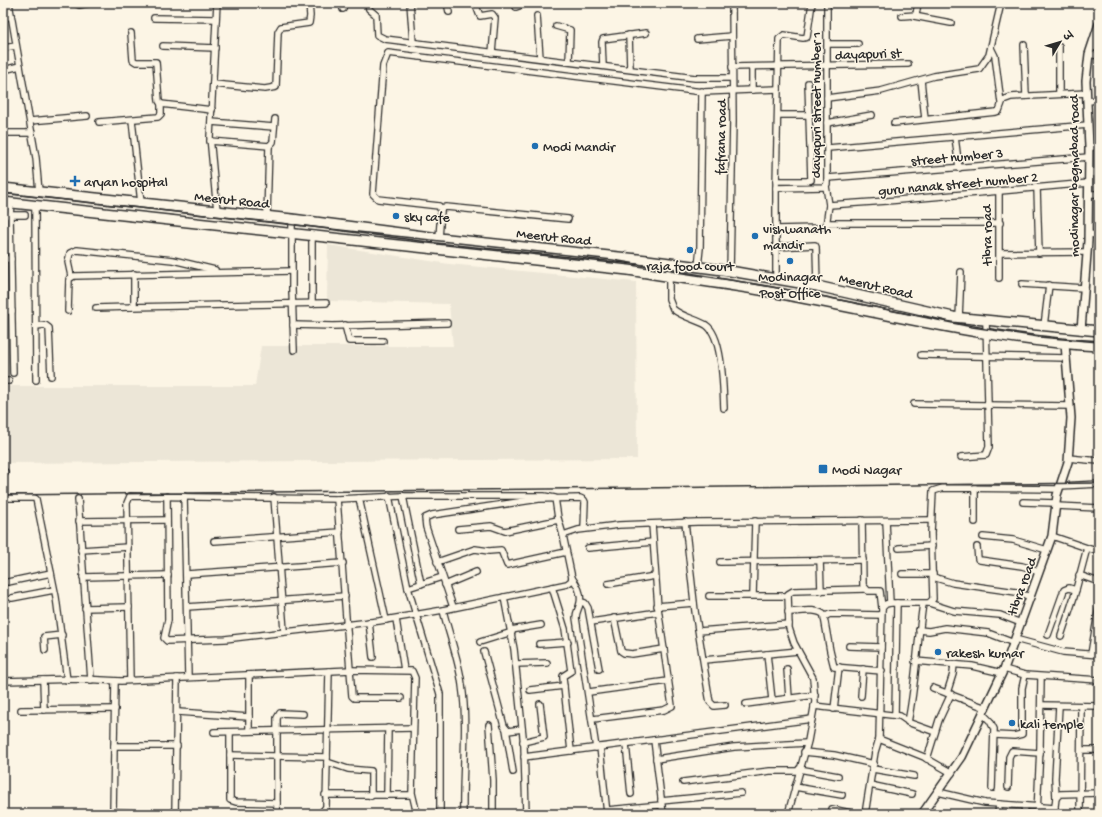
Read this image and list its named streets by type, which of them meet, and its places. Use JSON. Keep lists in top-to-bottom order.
{
  "streets": {
    "highway": ["Meerut Road"],
    "street": [
      "dayapuri st",
      "dayapuri street number 1",
      "fafrana road",
      "street number 3",
      "modinagar begmabad road",
      "guru nanak street number 2",
      "tibra road"
    ]
  },
  "crossings": [
    ["dayapuri st", "dayapuri street number 1"],
    ["dayapuri st", "fafrana road"],
    ["dayapuri street number 1", "street number 3"],
    ["fafrana road", "Meerut Road"],
    ["street number 3", "modinagar begmabad road"],
    ["modinagar begmabad road", "guru nanak street number 2"],
    ["modinagar begmabad road", "Meerut Road"],
    ["guru nanak street number 2", "tibra road"],
    ["Meerut Road", "tibra road"]
  ],
  "places": {
    "other": [
      "Modi Mandir",
      "sky cafe",
      "vishwanath mandir",
      "raja food court",
      "Modinagar Post Office",
      "rakesh kumar",
      "kali temple"
    ],
    "health": ["aryan hospital"],
    "transit": ["Modi Nagar"]
  },
  "north": "top right"
}
